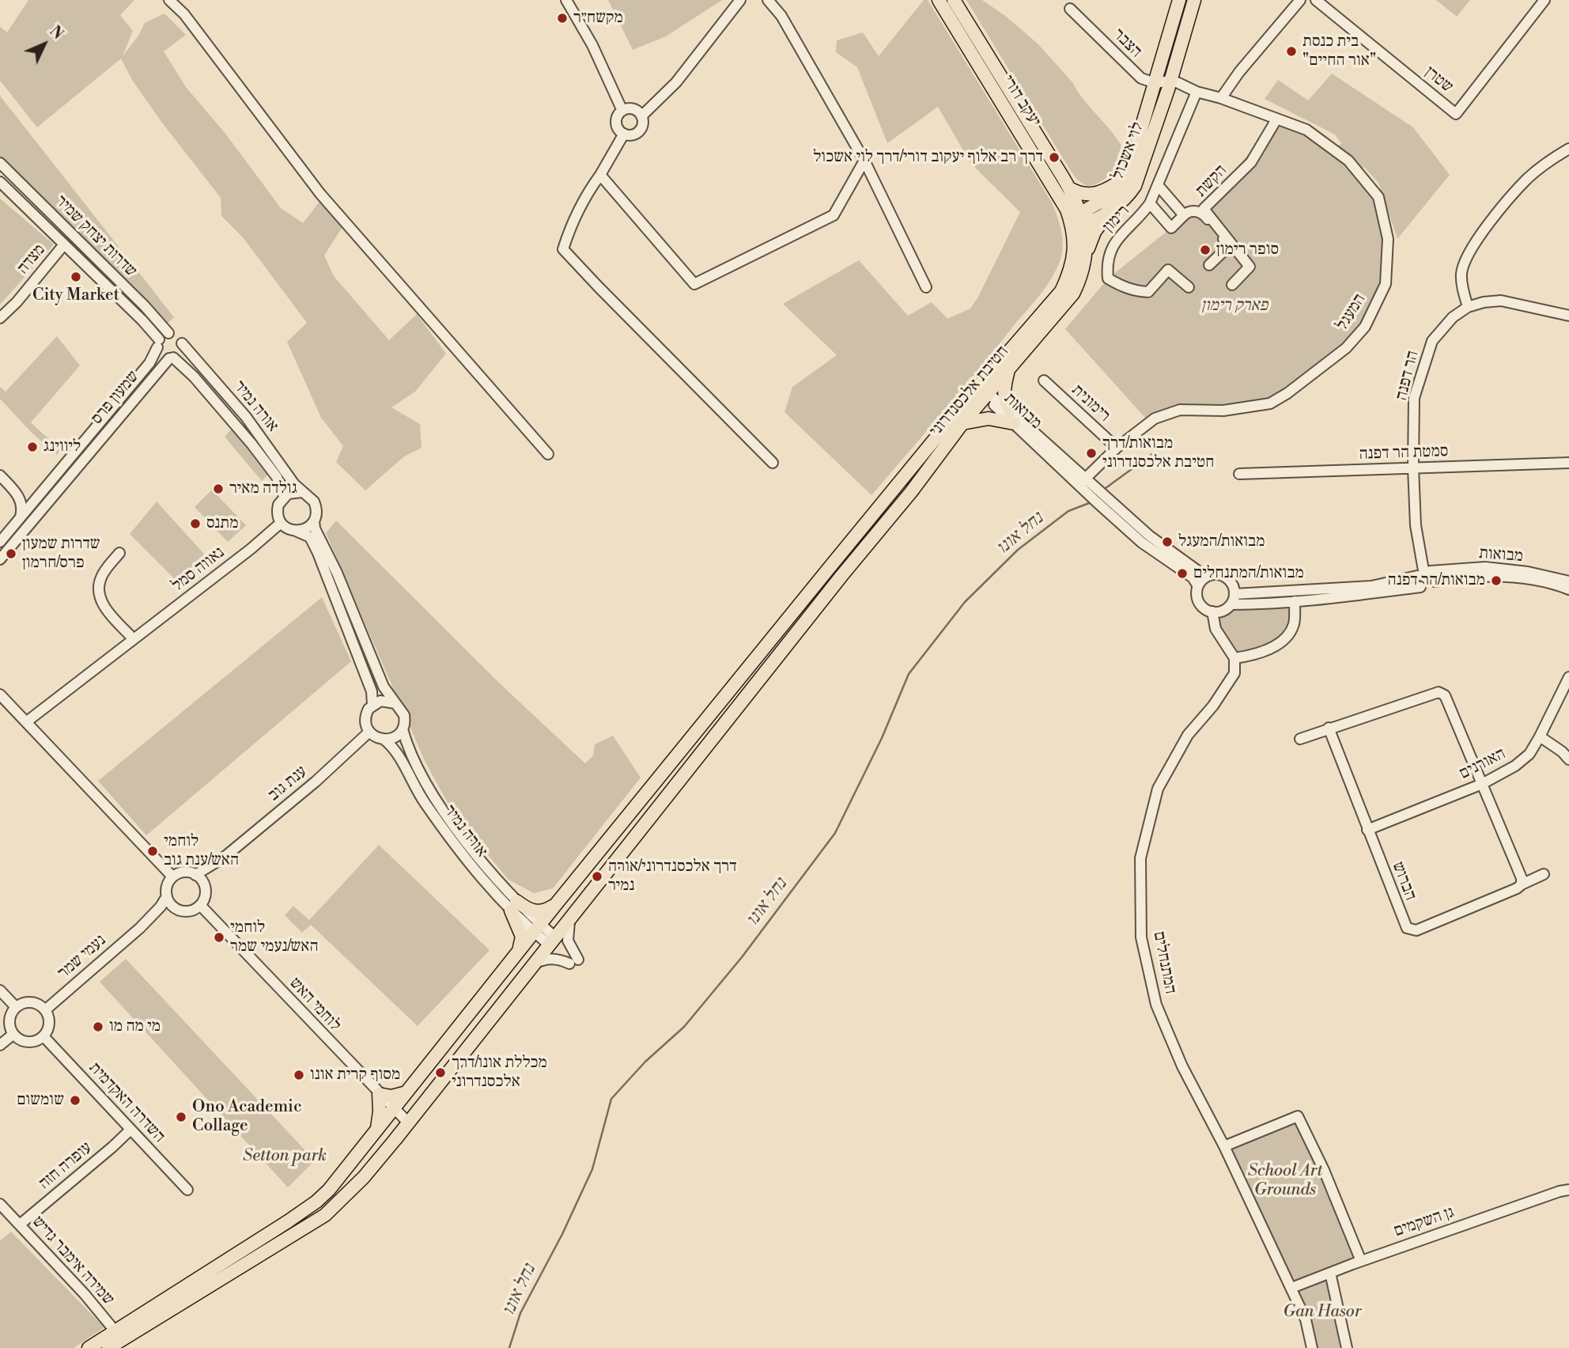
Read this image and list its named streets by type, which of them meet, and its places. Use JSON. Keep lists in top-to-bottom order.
{
  "streets": {
    "main road": ["יעקב דורי", "לוי אשכול", "חטיבת אלכסנדרוני"],
    "street": [
      "הצבר",
      "שטרן",
      "הקשת",
      "רימון",
      "שדרות יצחק שמיר",
      "מצדה",
      "המעגל",
      "הר דפנה",
      "שמעון פרס",
      "רימונית",
      "אורה נמיר",
      "מבואות",
      "סמטת הר דפנה",
      "נאווה סמל",
      "האורנים",
      "ענת גוב",
      "הברוש",
      "נעמי שמר",
      "המתנחלים",
      "לוחמי האש",
      "השדרה האקדמית",
      "עופרה חזה",
      "גן השקמים",
      "שמירה אימבר גדיש"
    ]
  },
  "crossings": [
    ["הצבר", "לוי אשכול"],
    ["הצבר", "המעגל"],
    ["יעקב דורי", "לוי אשכול"],
    ["יעקב דורי", "חטיבת אלכסנדרוני"],
    ["לוי אשכול", "המעגל"],
    ["לוי אשכול", "חטיבת אלכסנדרוני"],
    ["הקשת", "המעגל"],
    ["רימון", "המעגל"],
    ["שדרות יצחק שמיר", "מצדה"],
    ["שדרות יצחק שמיר", "שמעון פרס"],
    ["שדרות יצחק שמיר", "אורה נמיר"],
    ["המעגל", "רימונית"],
    ["המעגל", "מבואות"],
    ["הר דפנה", "מבואות"],
    ["הר דפנה", "סמטת הר דפנה"],
    ["חטיבת אלכסנדרוני", "אורה נמיר"],
    ["חטיבת אלכסנדרוני", "מבואות"],
    ["חטיבת אלכסנדרוני", "לוחמי האש"],
    ["חטיבת אלכסנדרוני", "שמירה אימבר גדיש"],
    ["שמעון פרס", "אורה נמיר"],
    ["אורה נמיר", "נאווה סמל"],
    ["אורה נמיר", "ענת גוב"],
    ["האורנים", "הברוש"],
    ["ענת גוב", "נעמי שמר"],
    ["ענת גוב", "לוחמי האש"],
    ["נעמי שמר", "לוחמי האש"],
    ["נעמי שמר", "השדרה האקדמית"],
    ["המתנחלים", "גן השקמים"],
    ["השדרה האקדמית", "עופרה חזה"],
    ["עופרה חזה", "שמירה אימבר גדיש"]
  ],
  "water": ["נחל אונו"],
  "parks": [
    "פארק רימון",
    "Setton park",
    "School Art Grounds",
    "Gan Hasor"
  ],
  "places": [
    "מקשח״ר",
    "בית כנסת \"אור החיים\"",
    "דרך רב אלוף יעקוב דורי/דרך לוי אשכול",
    "סופר רימון",
    "City Market",
    "ליווינג",
    "מבואות/דרך חטיבת אלכסנדרוני",
    "גולדה מאיר",
    "מתנס",
    "מבואות/המעגל",
    "שדרות שמעון פרס/חרמון",
    "מבואות/המתנחלים",
    "מבואות/הר דפנה",
    "לוחמי האש/ענת גוב",
    "דרך אלכסנדרוני/אורה נמיר",
    "לוחמי האש/נעמי שמר",
    "מי מה מו",
    "מכללת אונו/דרך אלכסנדרוני",
    "מסוף קרית אונו",
    "שומשום",
    "Ono Academic Collage"
  ],
  "north": "top right"
}
